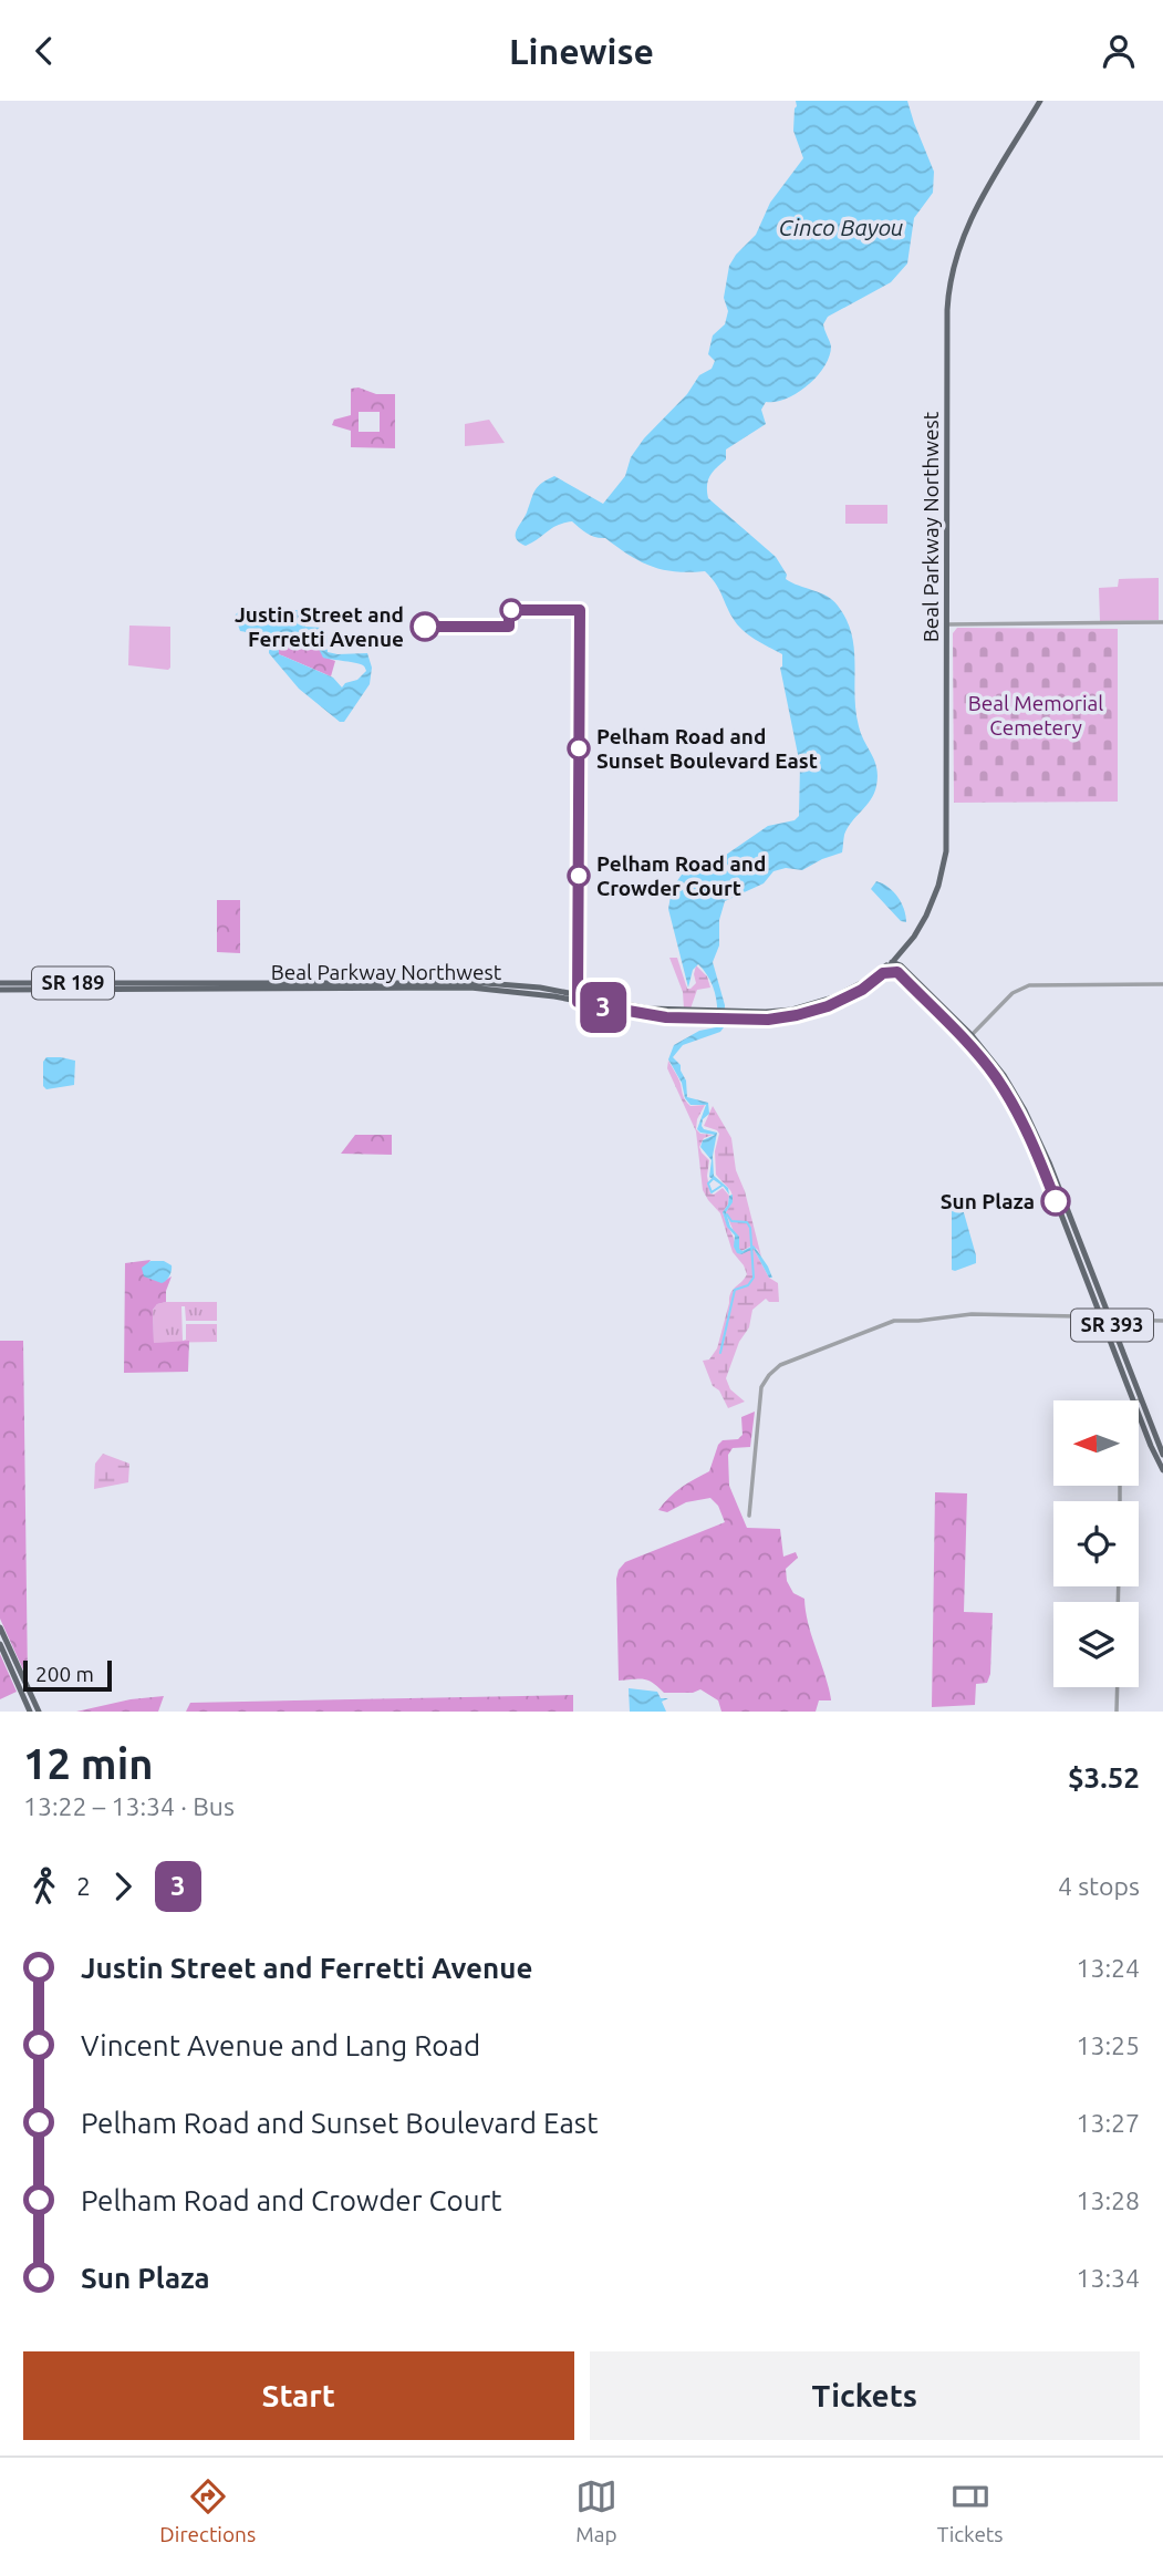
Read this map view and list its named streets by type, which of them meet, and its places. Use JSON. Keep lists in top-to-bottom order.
{
  "streets": {
    "main road": ["Beal Parkway Northwest", "SR 189", "SR 393"]
  },
  "crossings": [
    ["Beal Parkway Northwest", "SR 393"]
  ],
  "water": ["Cinco Bayou"],
  "parks": ["Beal Memorial Cemetery"],
  "places": [
    "Justin Street and Ferretti Avenue",
    "Pelham Road and Sunset Boulevard East",
    "Pelham Road and Crowder Court",
    "Sun Plaza"
  ],
  "lines": ["bus line 3"],
  "scale_bar": "200 m",
  "north": "left",
  "page": {
    "header": "Linewise",
    "on_map": "3",
    "scale": "200 m",
    "heading": ["12 min", "13:22 – 13:34 · Bus", "$3.52"],
    "legs": ["2", "3", "4 stops"],
    "list": [
      {
        "name": "Justin Street and Ferretti Avenue",
        "value": "13:24"
      },
      {
        "name": "Vincent Avenue and Lang Road",
        "value": "13:25"
      },
      {
        "name": "Pelham Road and Sunset Boulevard East",
        "value": "13:27"
      },
      {
        "name": "Pelham Road and Crowder Court",
        "value": "13:28"
      },
      {
        "name": "Sun Plaza",
        "value": "13:34"
      }
    ],
    "buttons": ["Start", "Tickets"],
    "tabs": ["Directions", "Map", "Tickets"]
  }
}
